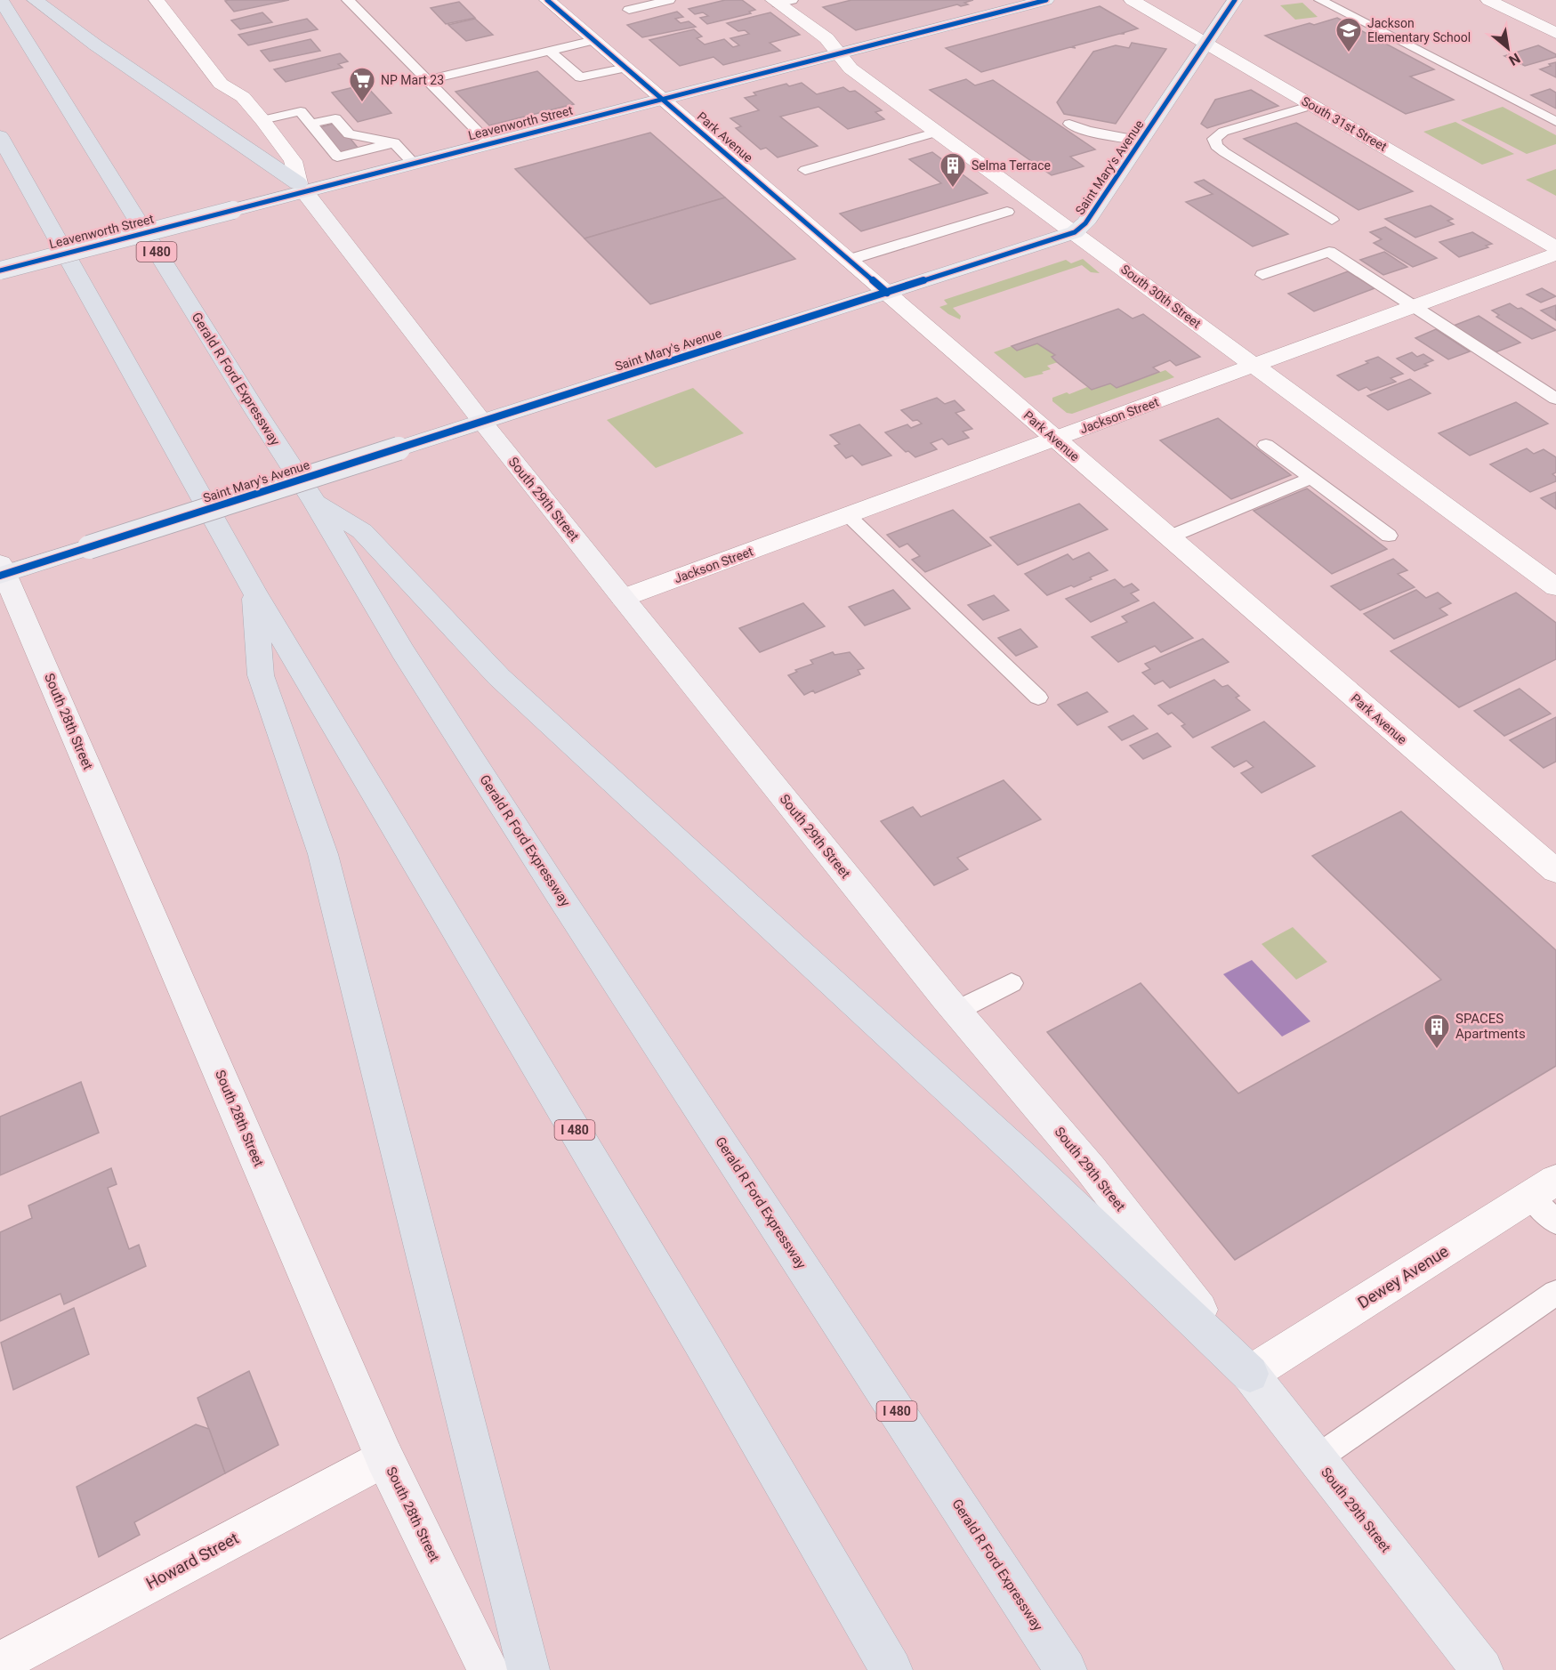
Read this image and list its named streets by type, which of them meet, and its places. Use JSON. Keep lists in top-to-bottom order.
{
  "streets": {
    "highway": ["I 480", "Gerald R Ford Expressway"],
    "main road": [
      "Leavenworth Street",
      "Saint Mary's Avenue",
      "South 29th Street",
      "South 28th Street"
    ],
    "street": [
      "South 31st Street",
      "Park Avenue",
      "South 30th Street",
      "Jackson Street",
      "Dewey Avenue",
      "Howard Street"
    ]
  },
  "crossings": [
    ["Leavenworth Street", "Park Avenue"],
    ["Leavenworth Street", "South 30th Street"],
    ["Leavenworth Street", "South 29th Street"],
    ["South 31st Street", "Saint Mary's Avenue"],
    ["Park Avenue", "Saint Mary's Avenue"],
    ["Park Avenue", "Jackson Street"],
    ["Saint Mary's Avenue", "South 30th Street"],
    ["Saint Mary's Avenue", "South 29th Street"],
    ["Saint Mary's Avenue", "South 28th Street"],
    ["South 30th Street", "Jackson Street"],
    ["Jackson Street", "South 29th Street"],
    ["South 29th Street", "Dewey Avenue"],
    ["South 28th Street", "Howard Street"]
  ],
  "places": {
    "school or university": ["Jackson Elementary School"],
    "supermarket": ["NP Mart 23"],
    "building": ["Selma Terrace", "SPACES Apartments"]
  },
  "north": "bottom right"
}
